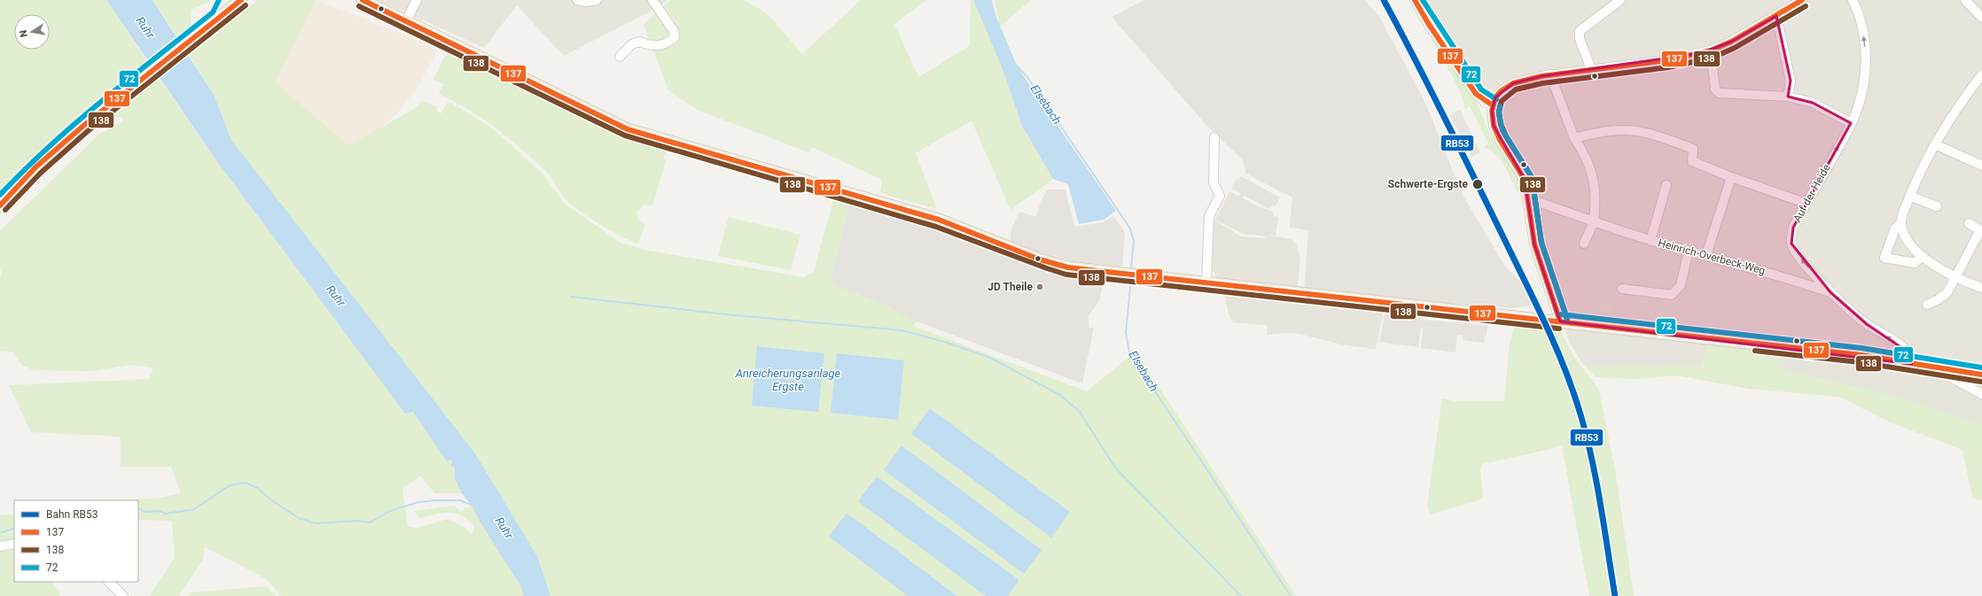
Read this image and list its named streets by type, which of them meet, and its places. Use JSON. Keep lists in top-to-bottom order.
{
  "streets": {
    "street": ["Auf der Heide", "Heinrich-Overbeck-Weg"]
  },
  "crossings": [
    ["Auf der Heide", "Heinrich-Overbeck-Weg"]
  ],
  "one_way": ["Auf der Heide"],
  "water": ["Ruhr", "Elsebach", "Anreicherungsanlage Ergste"],
  "places": ["Schwerte-Ergste", "JD Theile"],
  "lines": [
    "rail line RB53",
    "transit line 137",
    "transit line 72",
    "transit line 138"
  ],
  "legend": [
    "Bahn RB53",
    "137",
    "138",
    "72"
  ],
  "north": "left"
}
